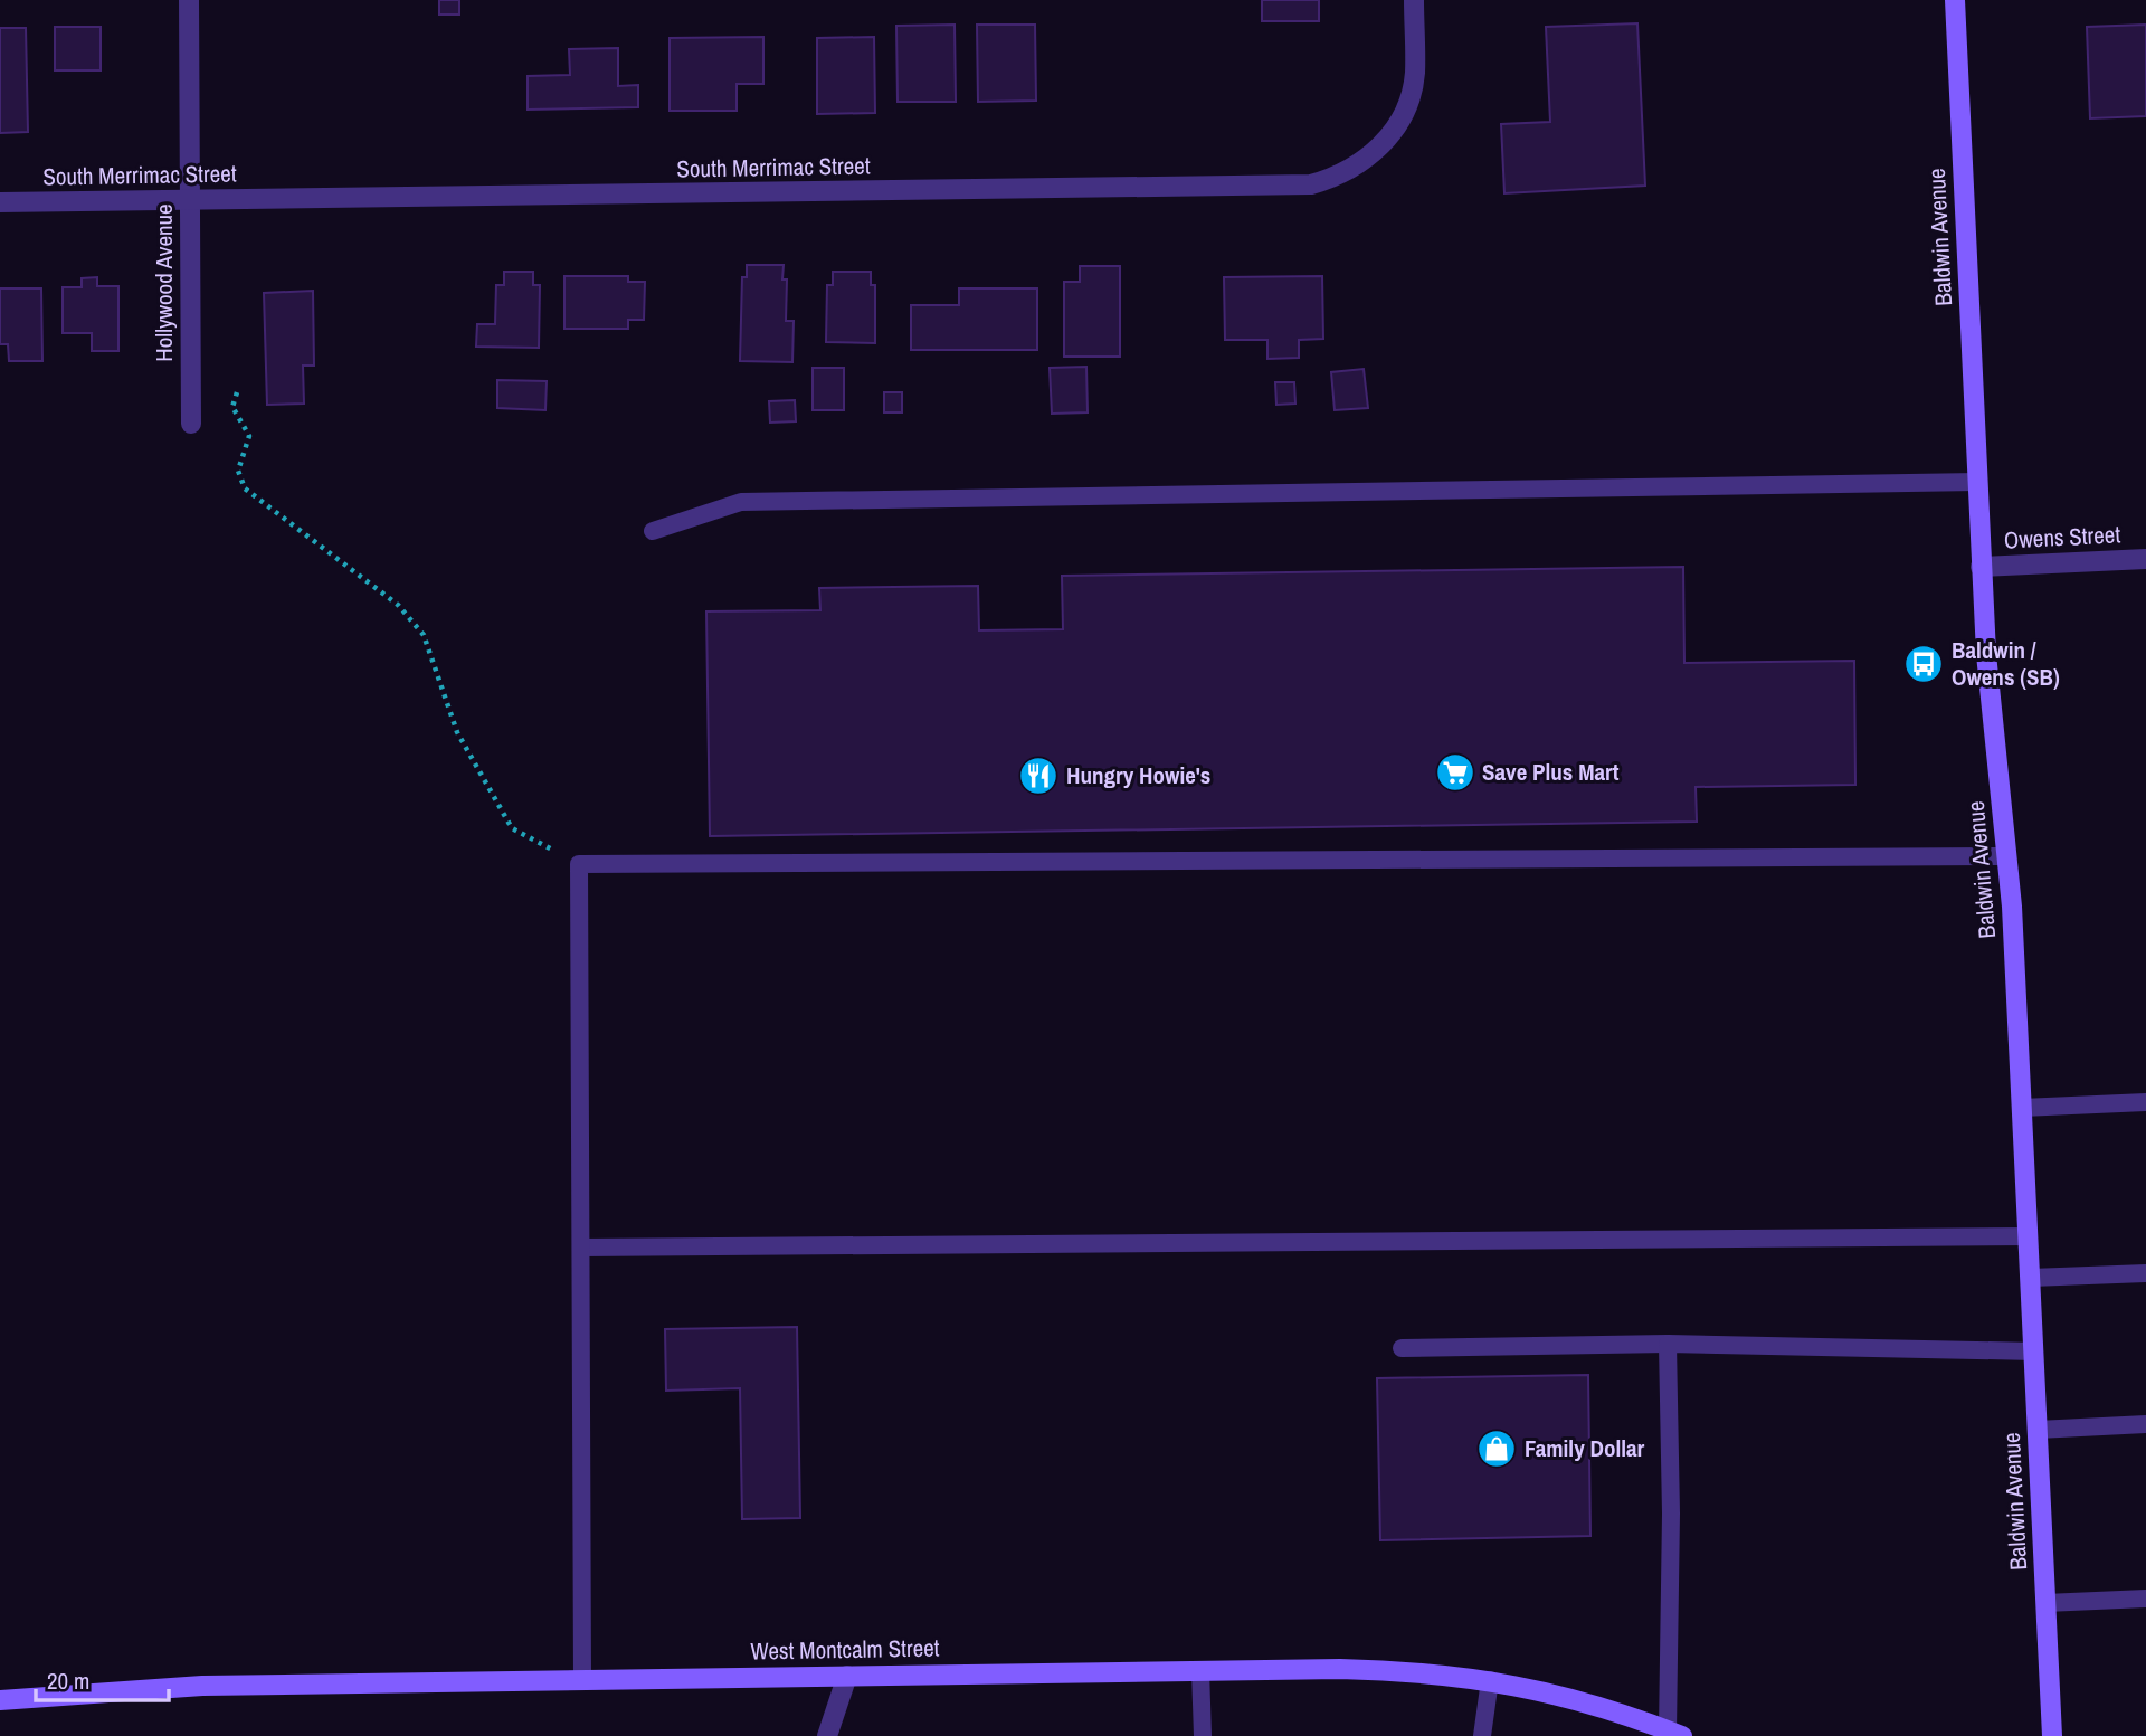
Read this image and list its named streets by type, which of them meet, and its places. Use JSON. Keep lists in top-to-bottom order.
{
  "streets": {
    "main road": ["Baldwin Avenue", "West Montcalm Street"],
    "street": ["South Merrimac Street", "Hollywood Avenue", "Owens Street"]
  },
  "crossings": [
    ["South Merrimac Street", "Hollywood Avenue"],
    ["Baldwin Avenue", "Owens Street"]
  ],
  "places": {
    "bus stop": ["Baldwin / Owens (SB)"],
    "supermarket": ["Save Plus Mart"],
    "restaurant": ["Hungry Howie's"],
    "shop": ["Family Dollar"]
  },
  "scale_bar": "20 m"
}
